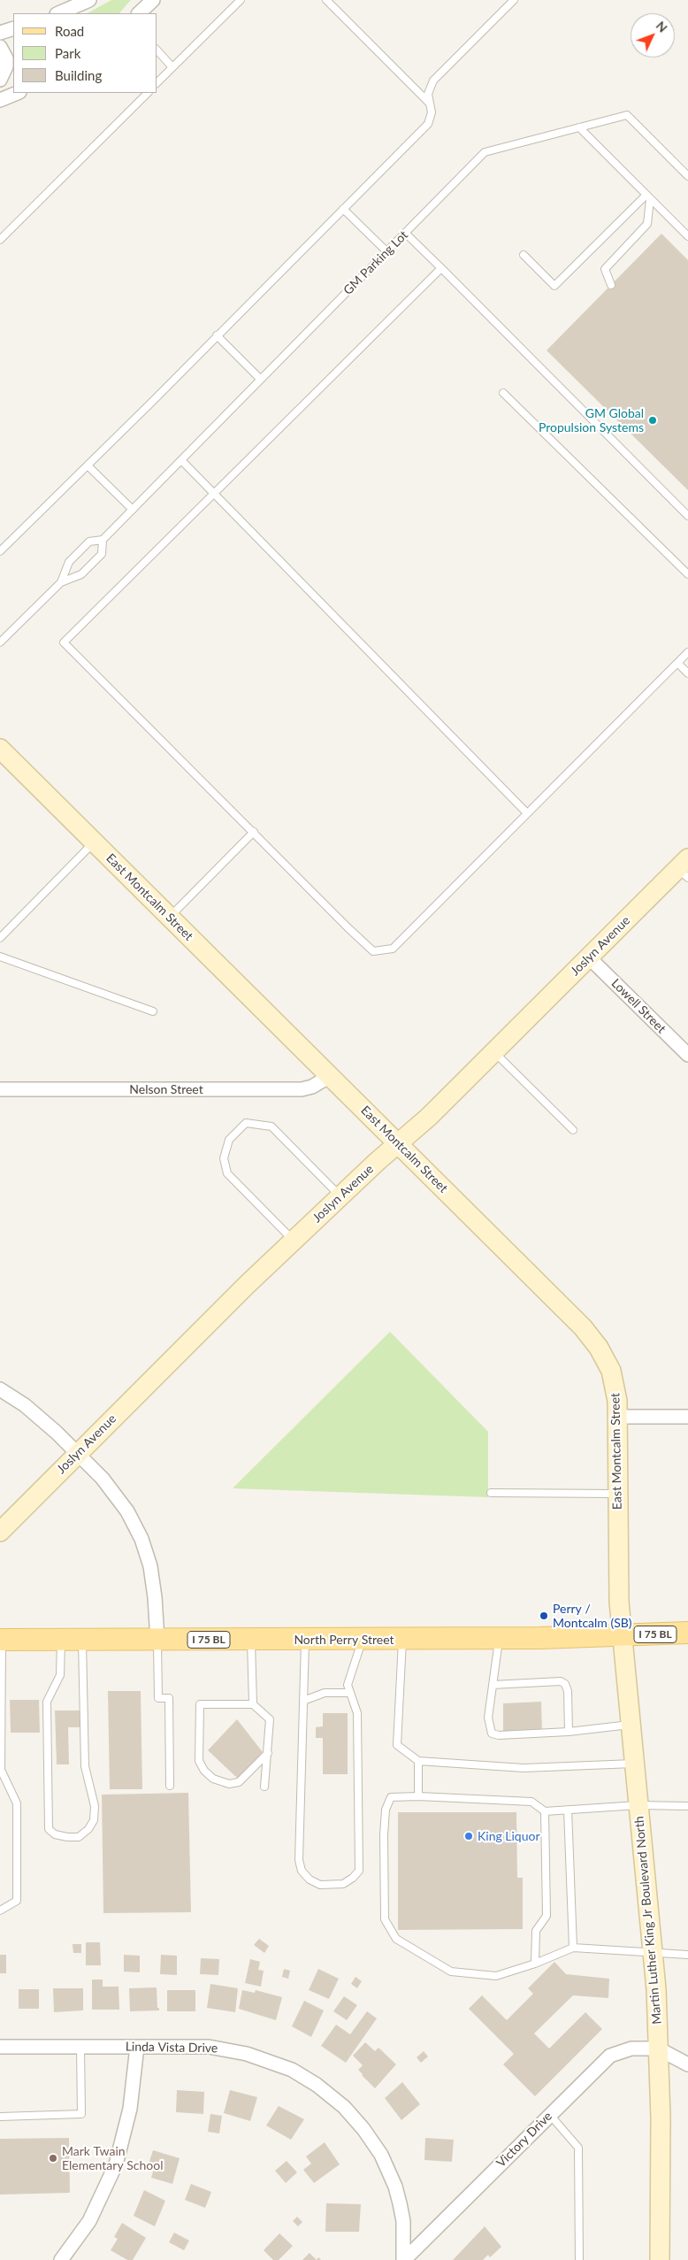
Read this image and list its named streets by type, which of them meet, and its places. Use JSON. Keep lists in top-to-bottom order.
{
  "streets": {
    "main road": [
      "East Montcalm Street",
      "Joslyn Avenue",
      "I 75 BL",
      "North Perry Street",
      "Martin Luther King Jr Boulevard North"
    ],
    "street": [
      "Lowell Street",
      "Nelson Street",
      "Linda Vista Drive",
      "Victory Drive"
    ],
    "lane": ["GM Parking Lot"]
  },
  "crossings": [
    ["East Montcalm Street", "Joslyn Avenue"],
    ["East Montcalm Street", "Nelson Street"],
    ["East Montcalm Street", "North Perry Street"],
    ["East Montcalm Street", "Martin Luther King Jr Boulevard North"],
    ["Joslyn Avenue", "Lowell Street"],
    ["North Perry Street", "Martin Luther King Jr Boulevard North"],
    ["Martin Luther King Jr Boulevard North", "Victory Drive"],
    ["Linda Vista Drive", "Victory Drive"]
  ],
  "places": [
    "GM Global Propulsion Systems",
    "Perry / Montcalm (SB)",
    "King Liquor",
    "Mark Twain Elementary School"
  ],
  "legend": ["Road", "Park", "Building"],
  "north": "top right"
}
